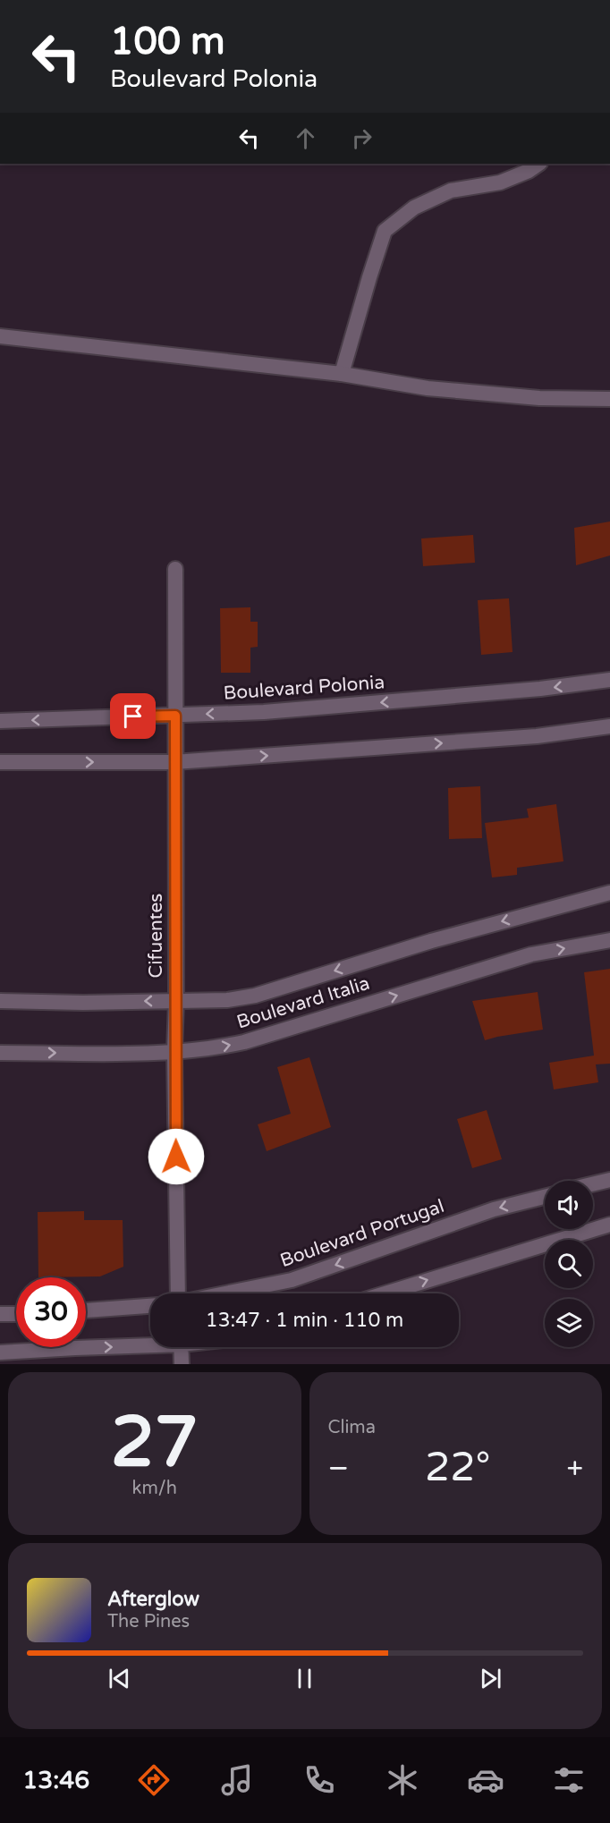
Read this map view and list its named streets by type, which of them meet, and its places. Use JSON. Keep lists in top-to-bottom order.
{
  "streets": {
    "street": [
      "Boulevard Polonia",
      "Cifuentes",
      "Boulevard Italia",
      "Boulevard Portugal"
    ]
  },
  "crossings": [
    ["Boulevard Polonia", "Cifuentes"],
    ["Cifuentes", "Boulevard Italia"]
  ],
  "page": {
    "turn": ["100 m", "Boulevard Polonia"],
    "limit": "30",
    "trip": "13:47 · 1 min · 110 m",
    "tile": [
      ["27", "km/h"],
      "Clima"
    ],
    "heat": ["−", "22°", "+"],
    "song": ["Afterglow", "The Pines"],
    "tabs": "13:46"
  }
}
